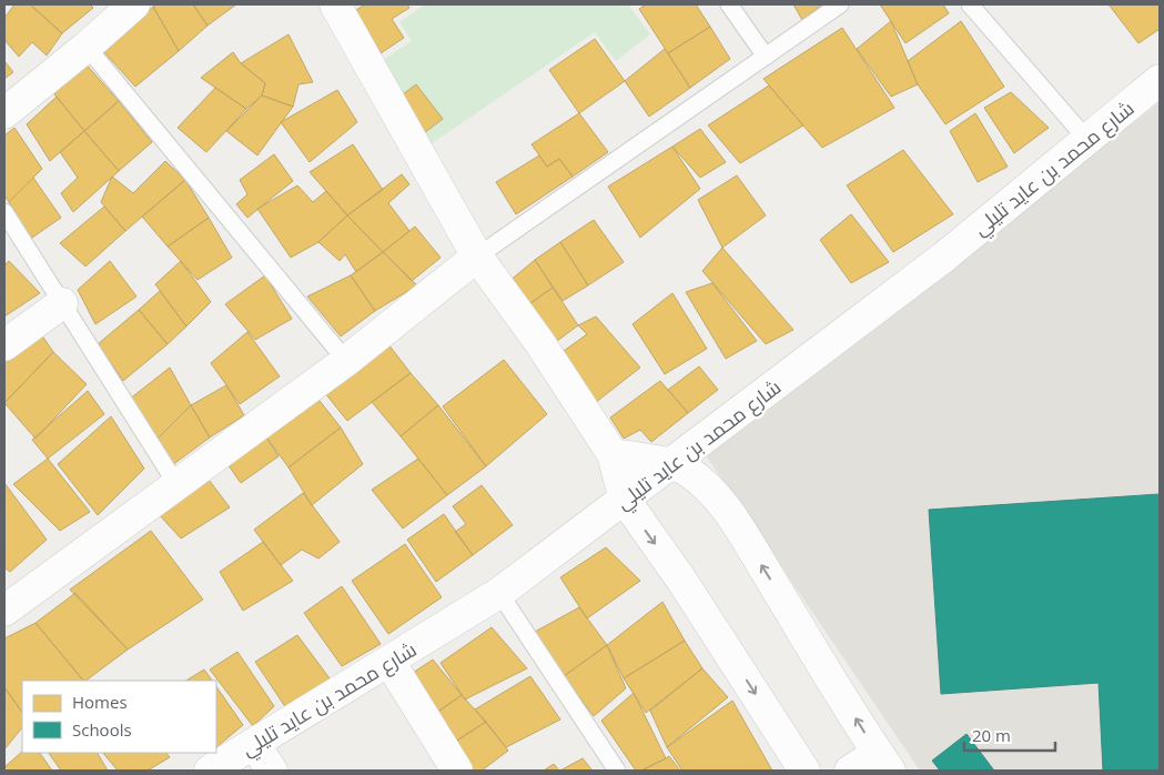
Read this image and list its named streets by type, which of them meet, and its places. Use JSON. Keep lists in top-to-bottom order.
{
  "streets": {
    "street": ["شارع محمد بن عايد تليلي"]
  },
  "legend": ["Homes", "Schools"],
  "scale_bar": "20 m"
}
